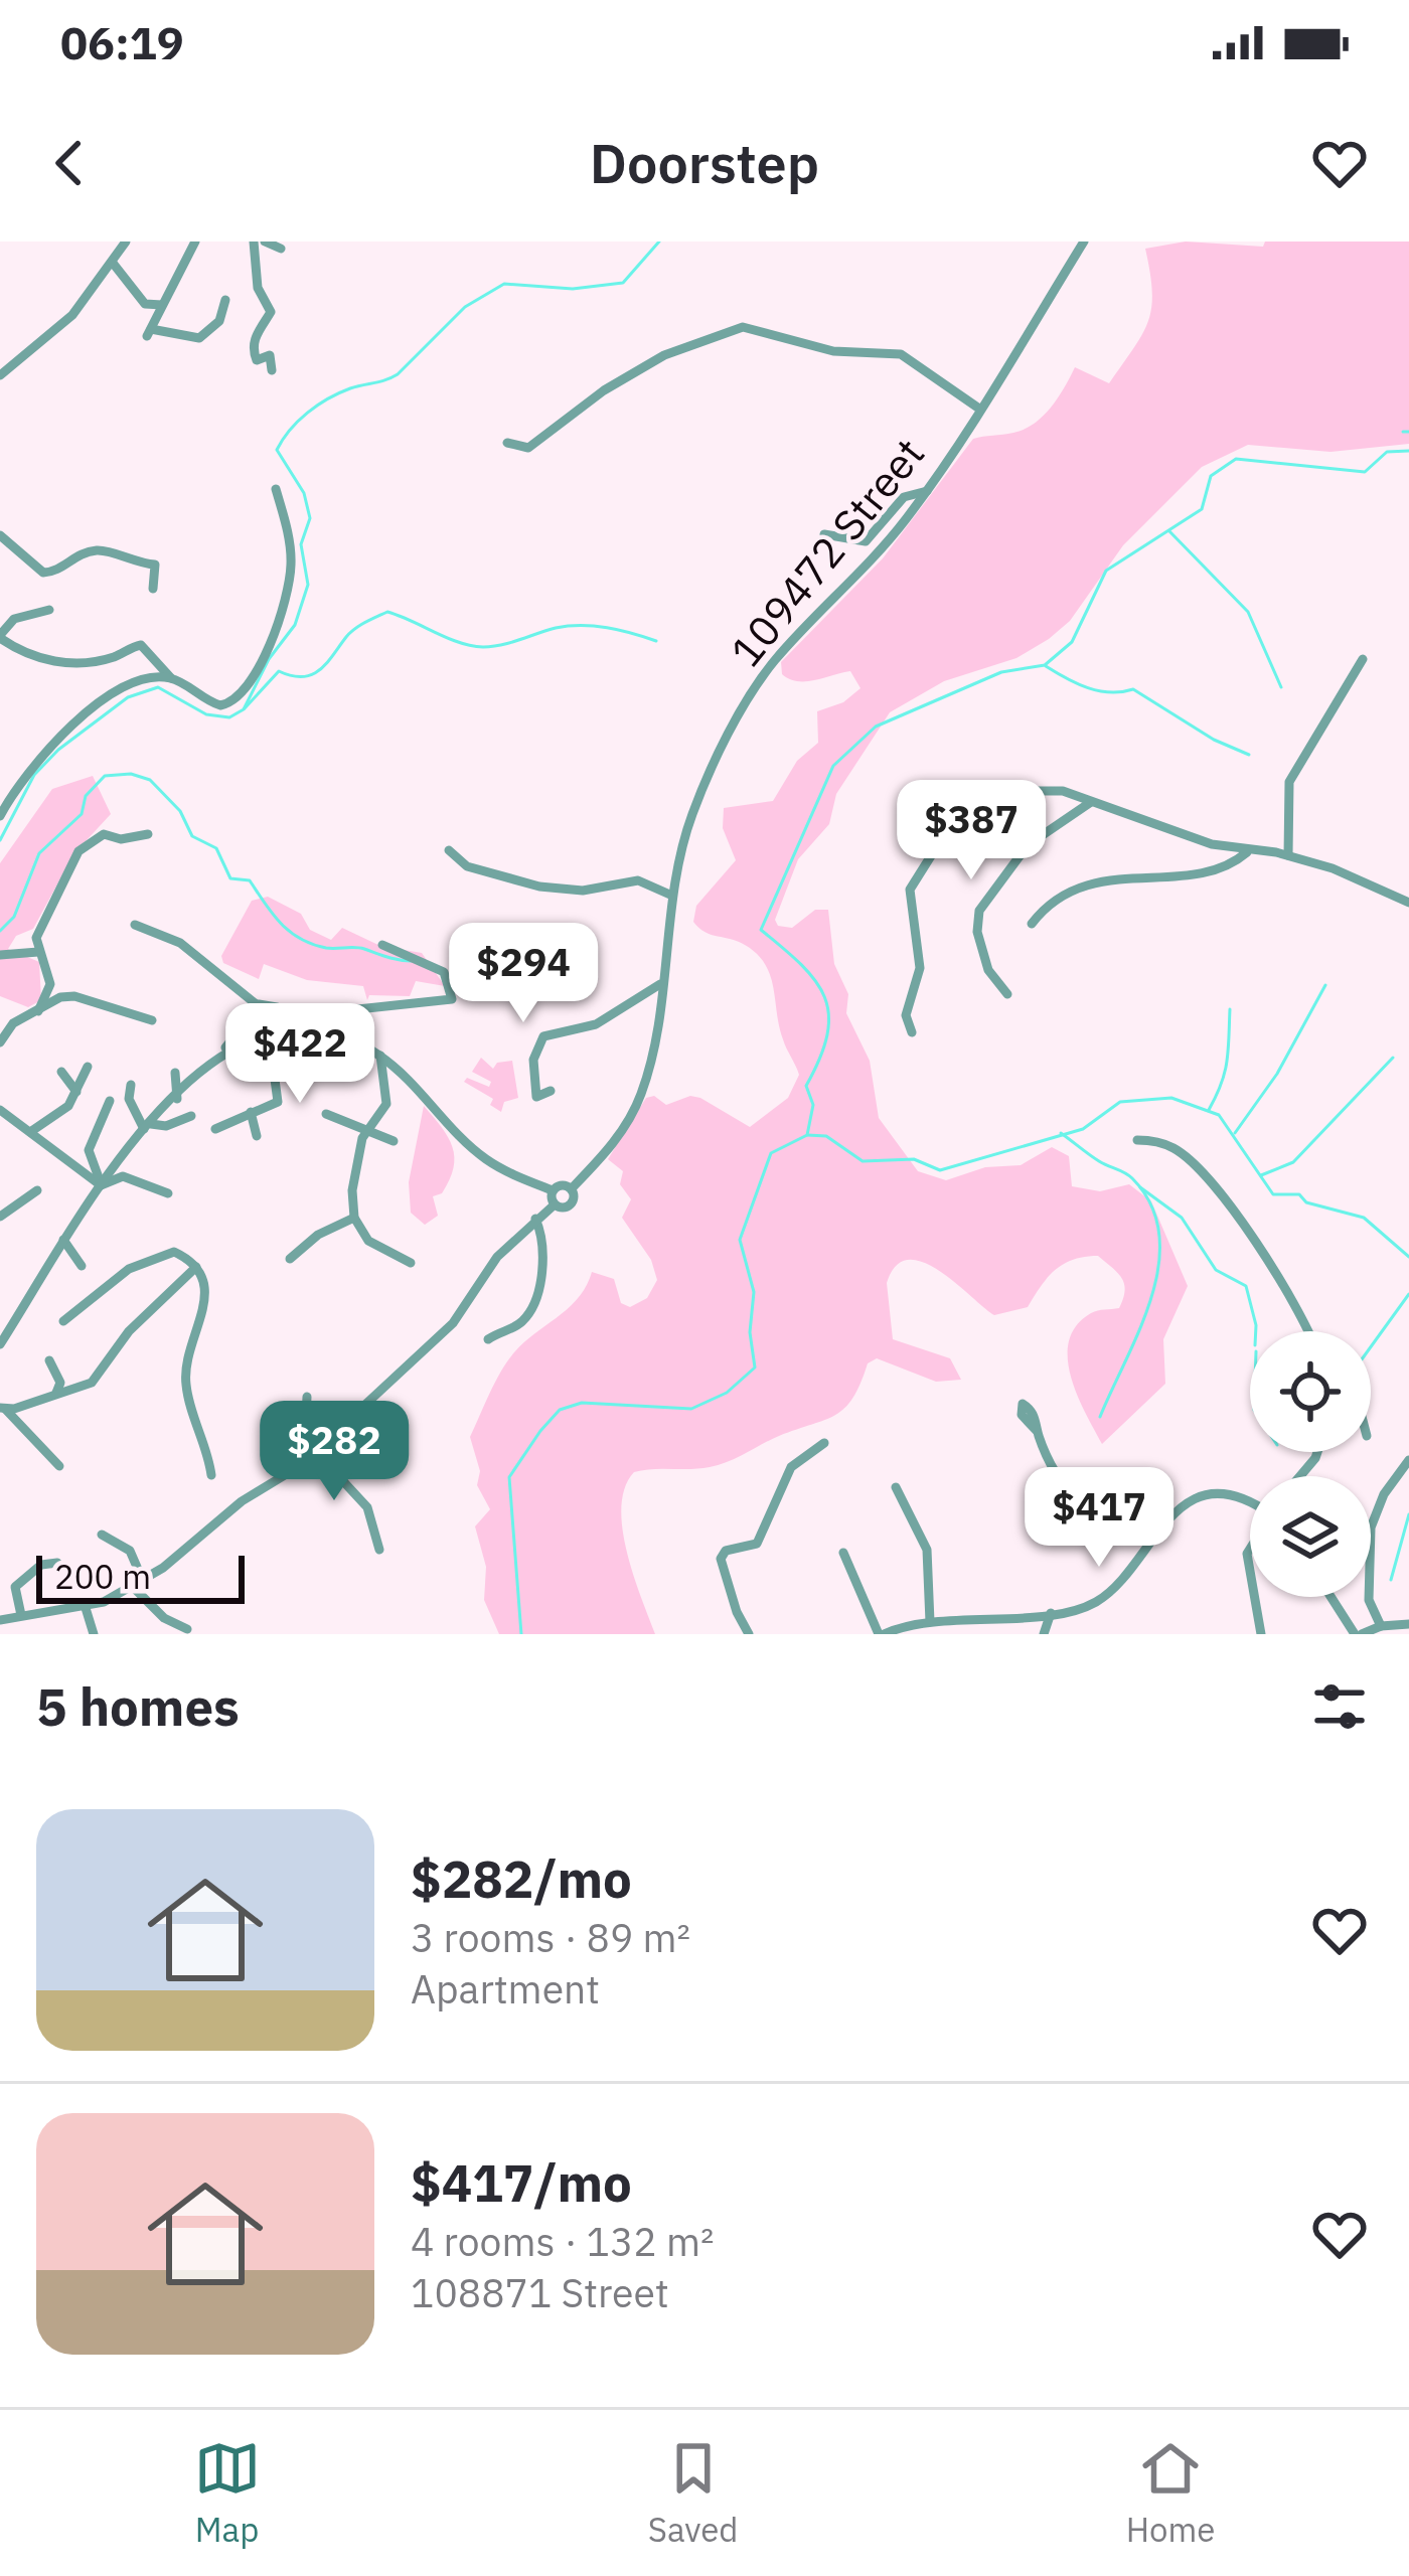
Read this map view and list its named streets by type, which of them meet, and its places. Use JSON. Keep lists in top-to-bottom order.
{
  "streets": {
    "street": ["109472 Street"]
  },
  "scale_bar": "200 m",
  "page": {
    "status": "06:19",
    "header": "Doorstep",
    "price": [
      "$387",
      "$294",
      "$422",
      "$282",
      "$417"
    ],
    "scale": "200 m",
    "heading": "5 homes",
    "list": [
      {
        "name": "$282/mo",
        "note": "3 rooms · 89 m² · Apartment"
      },
      {
        "name": "$417/mo",
        "note": "4 rooms · 132 m² · 108871 Street"
      }
    ],
    "tabs": ["Map", "Saved", "Home"]
  }
}
